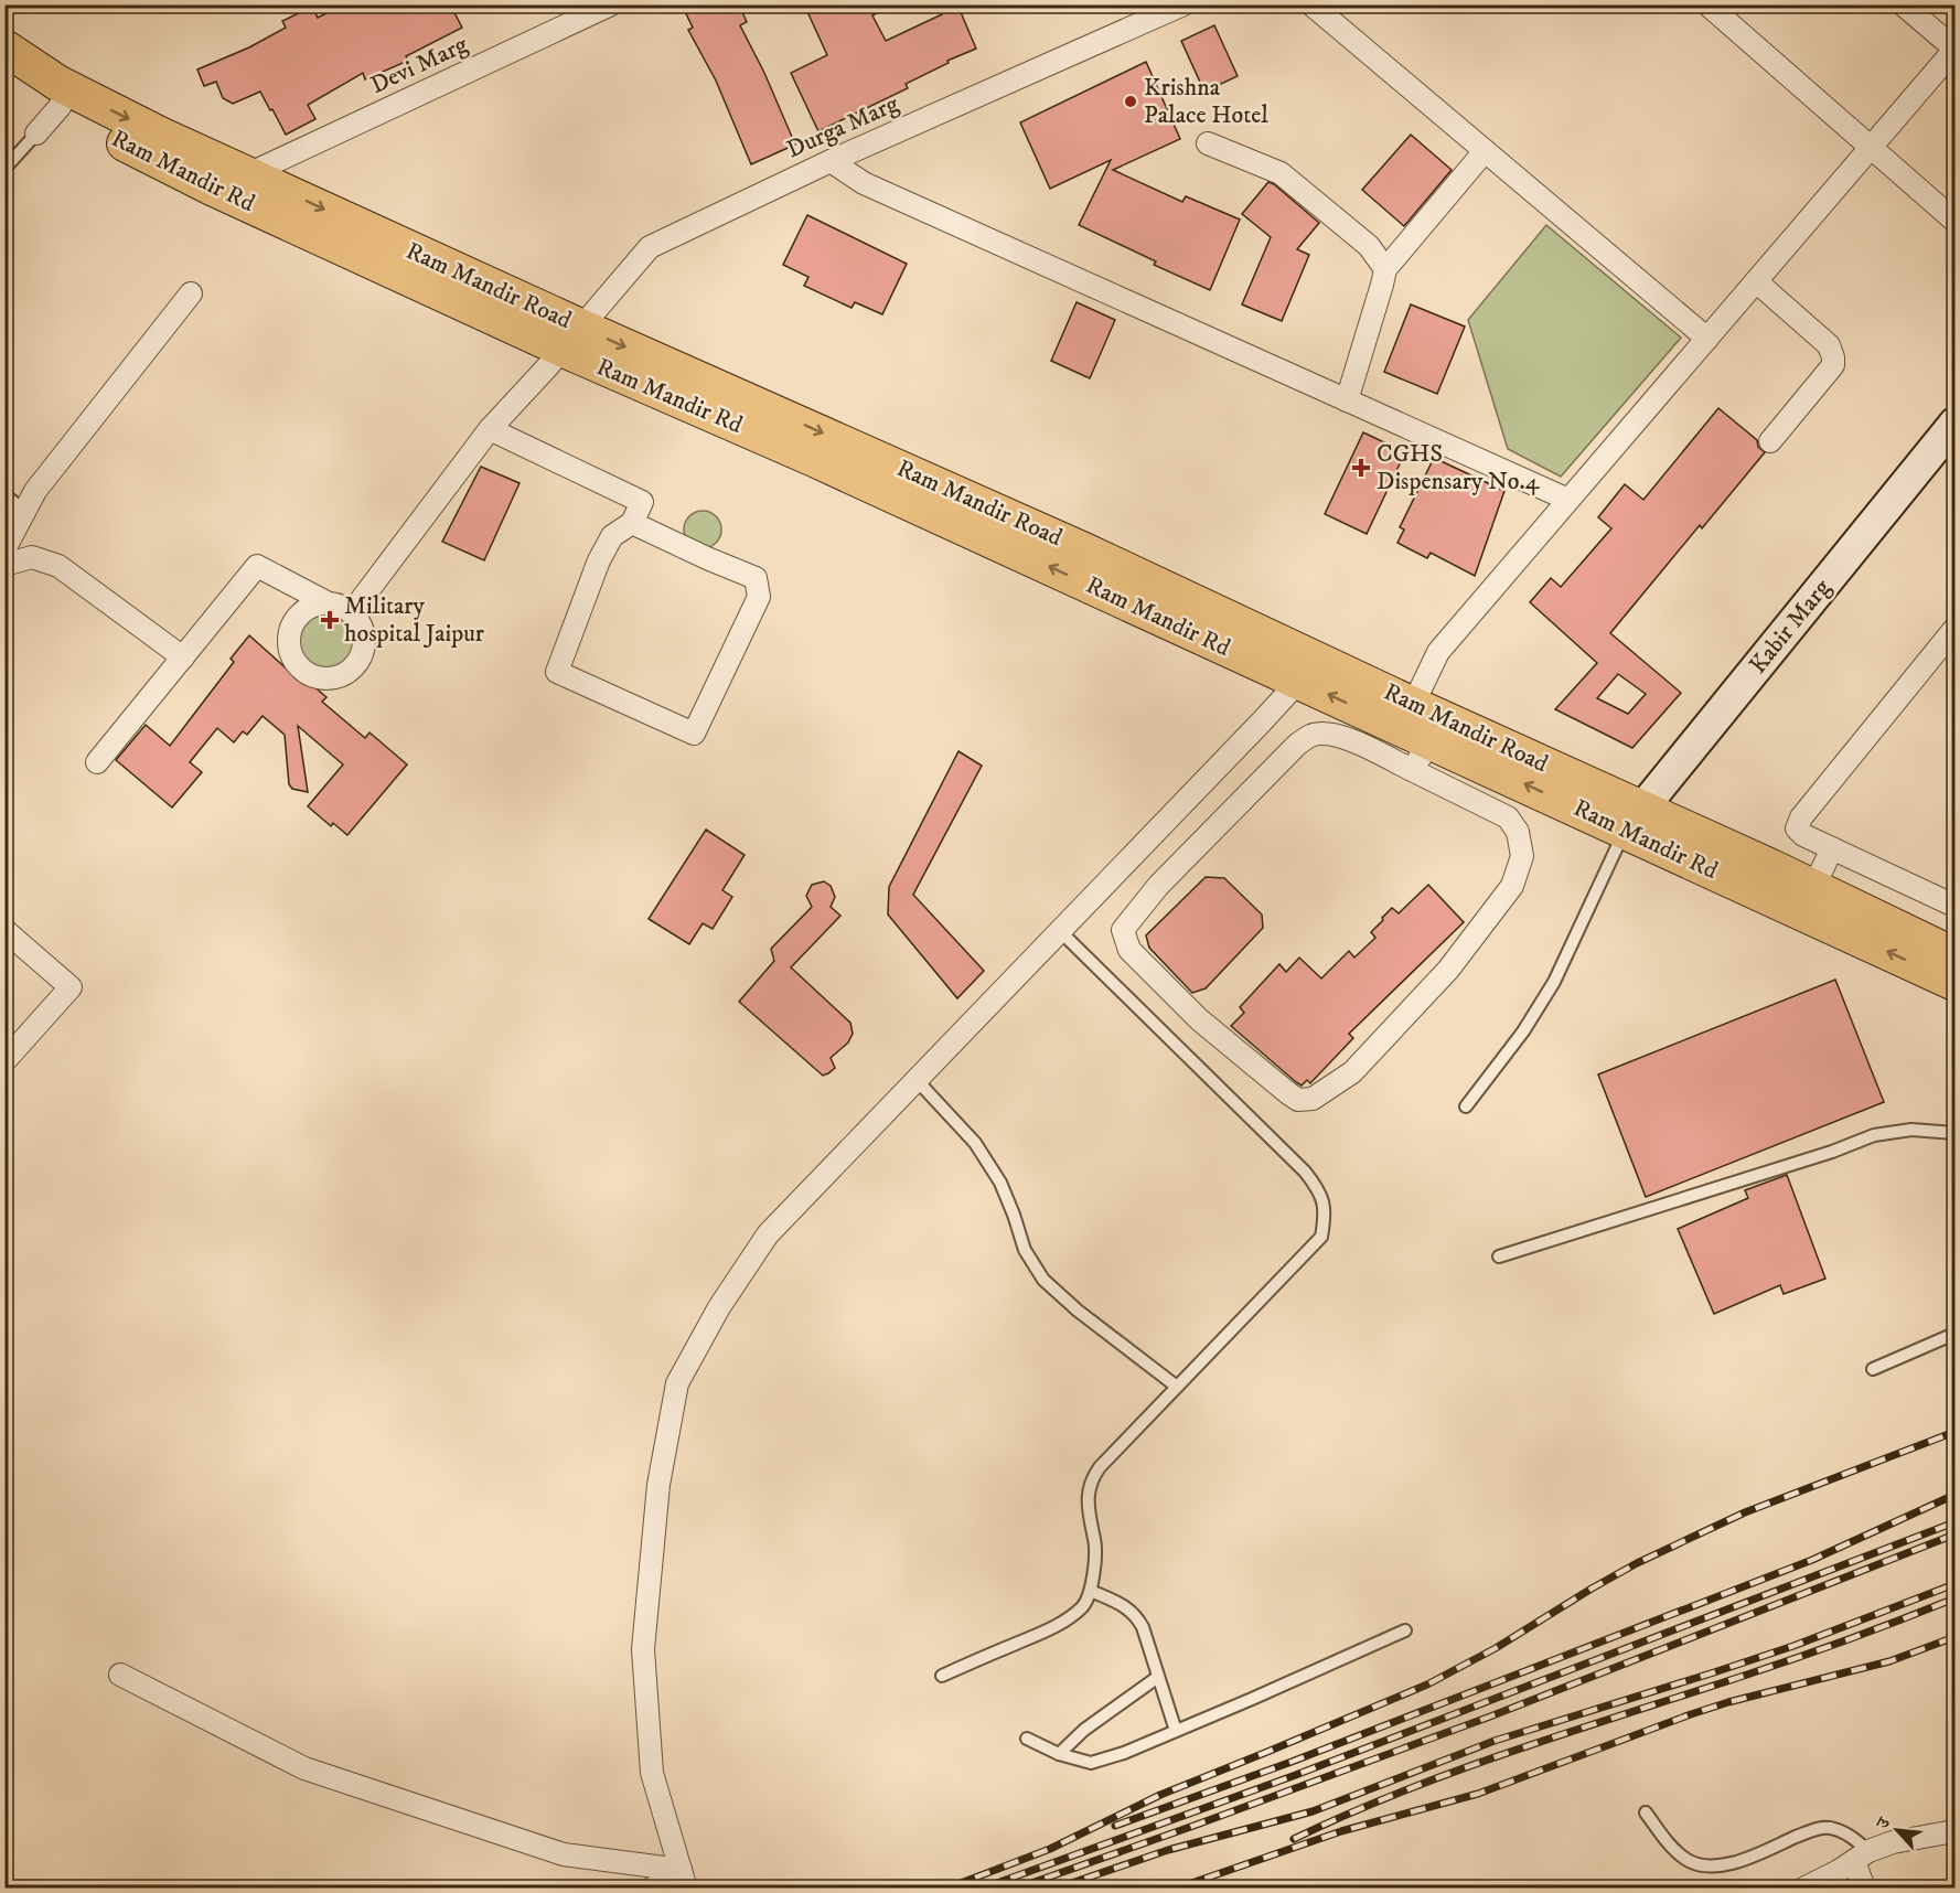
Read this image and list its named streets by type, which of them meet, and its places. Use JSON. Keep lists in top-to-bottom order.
{
  "streets": {
    "main road": ["Ram Mandir Rd", "Ram Mandir Road"],
    "street": ["Devi Marg", "Durga Marg", "Kabir Marg"]
  },
  "crossings": [
    ["Devi Marg", "Ram Mandir Rd"],
    ["Durga Marg", "Ram Mandir Rd"],
    ["Ram Mandir Rd", "Ram Mandir Road"],
    ["Ram Mandir Rd", "Kabir Marg"],
    ["Ram Mandir Road", "Kabir Marg"]
  ],
  "places": {
    "other": ["Krishna Palace Hotel"],
    "health": ["CGHS Dispensary No.4", "Military hospital Jaipur"]
  },
  "north": "top left"
}
